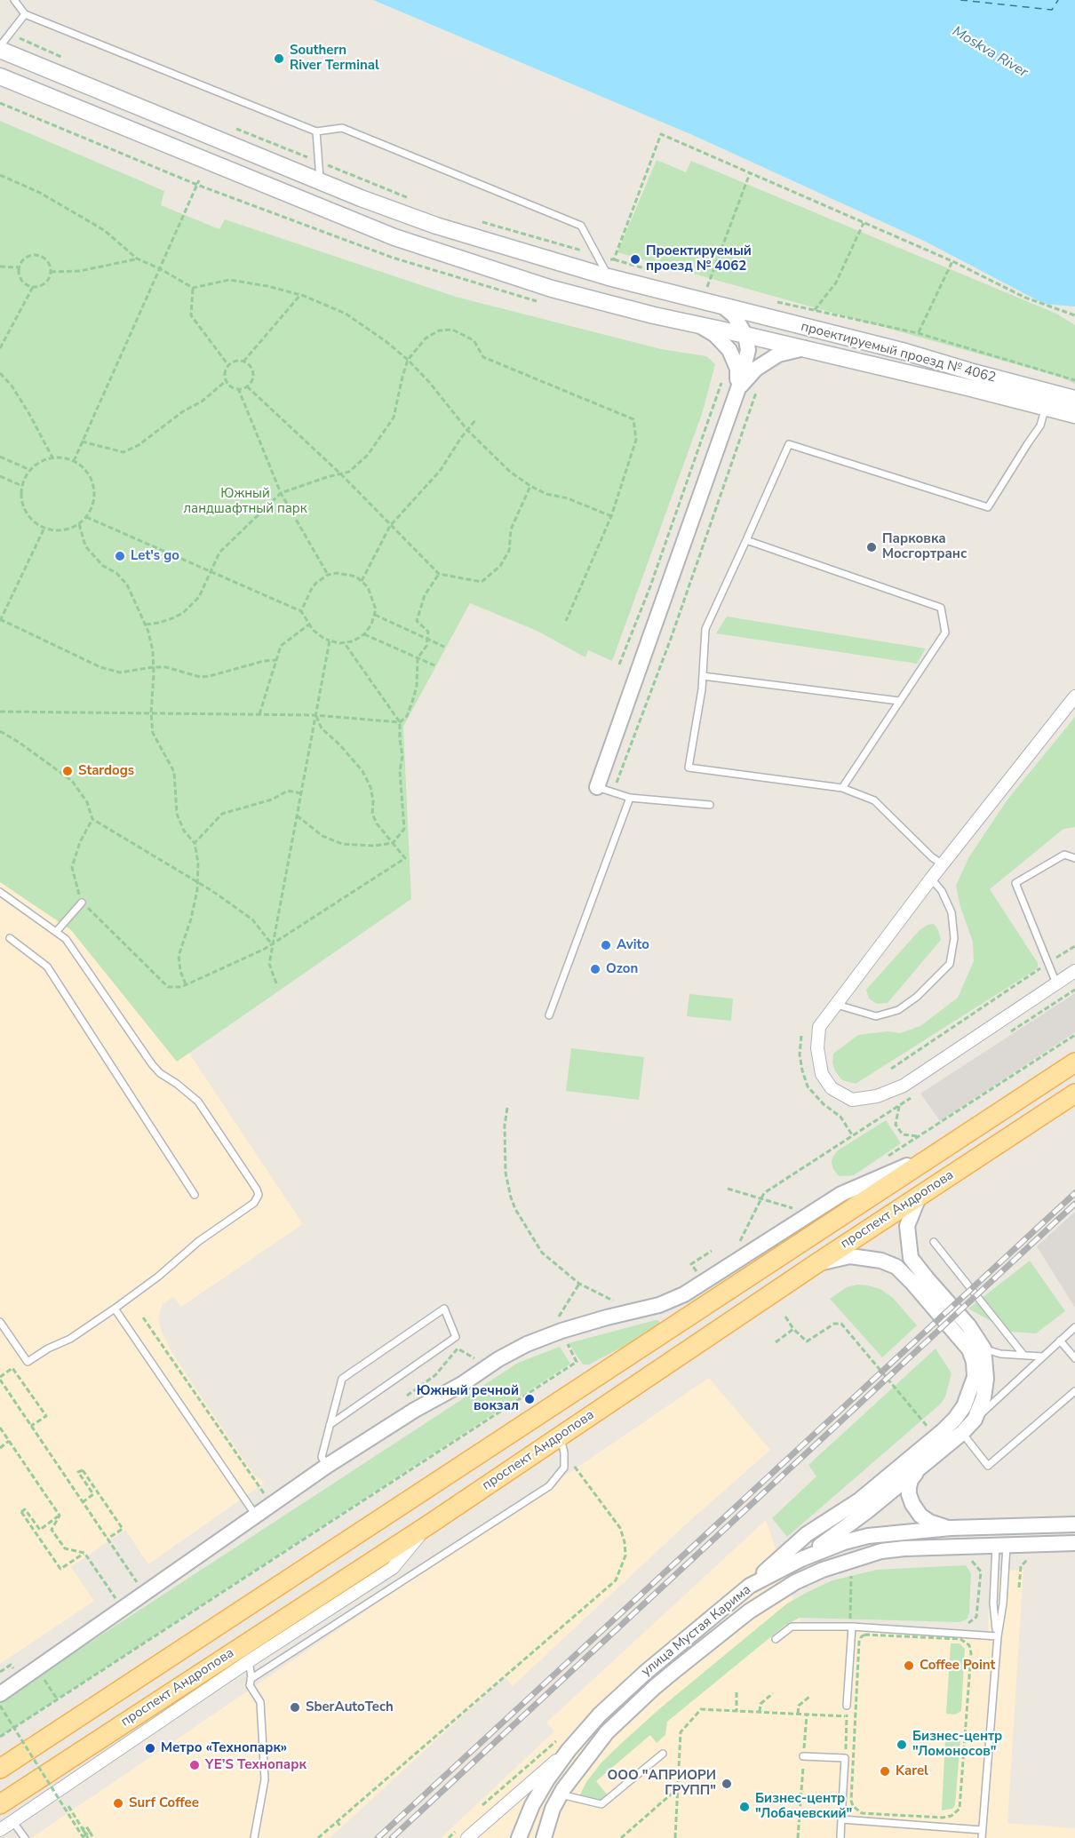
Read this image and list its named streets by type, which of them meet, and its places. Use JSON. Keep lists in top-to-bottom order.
{
  "streets": {
    "main road": ["проектируемый проезд № 4062", "проспект Андропова"],
    "street": ["улица Мустая Карима"]
  },
  "water": ["Moskva River"],
  "parks": ["Южный ландшафтный парк"],
  "places": [
    "Southern River Terminal",
    "Проектируемый проезд № 4062",
    "Парковка Мосгортранс",
    "Let's go",
    "Stardogs",
    "Avito",
    "Ozon",
    "Южный речной вокзал",
    "Coffee Point",
    "SberAutoTech",
    "Бизнес-центр \"Ломоносов\"",
    "Метро «Технопарк»",
    "YE’S Технопарк",
    "Karel",
    "ООО \"АПРИОРИ ГРУПП\"",
    "Surf Coffee",
    "Бизнес-центр \"Лобачевский\""
  ]
}
